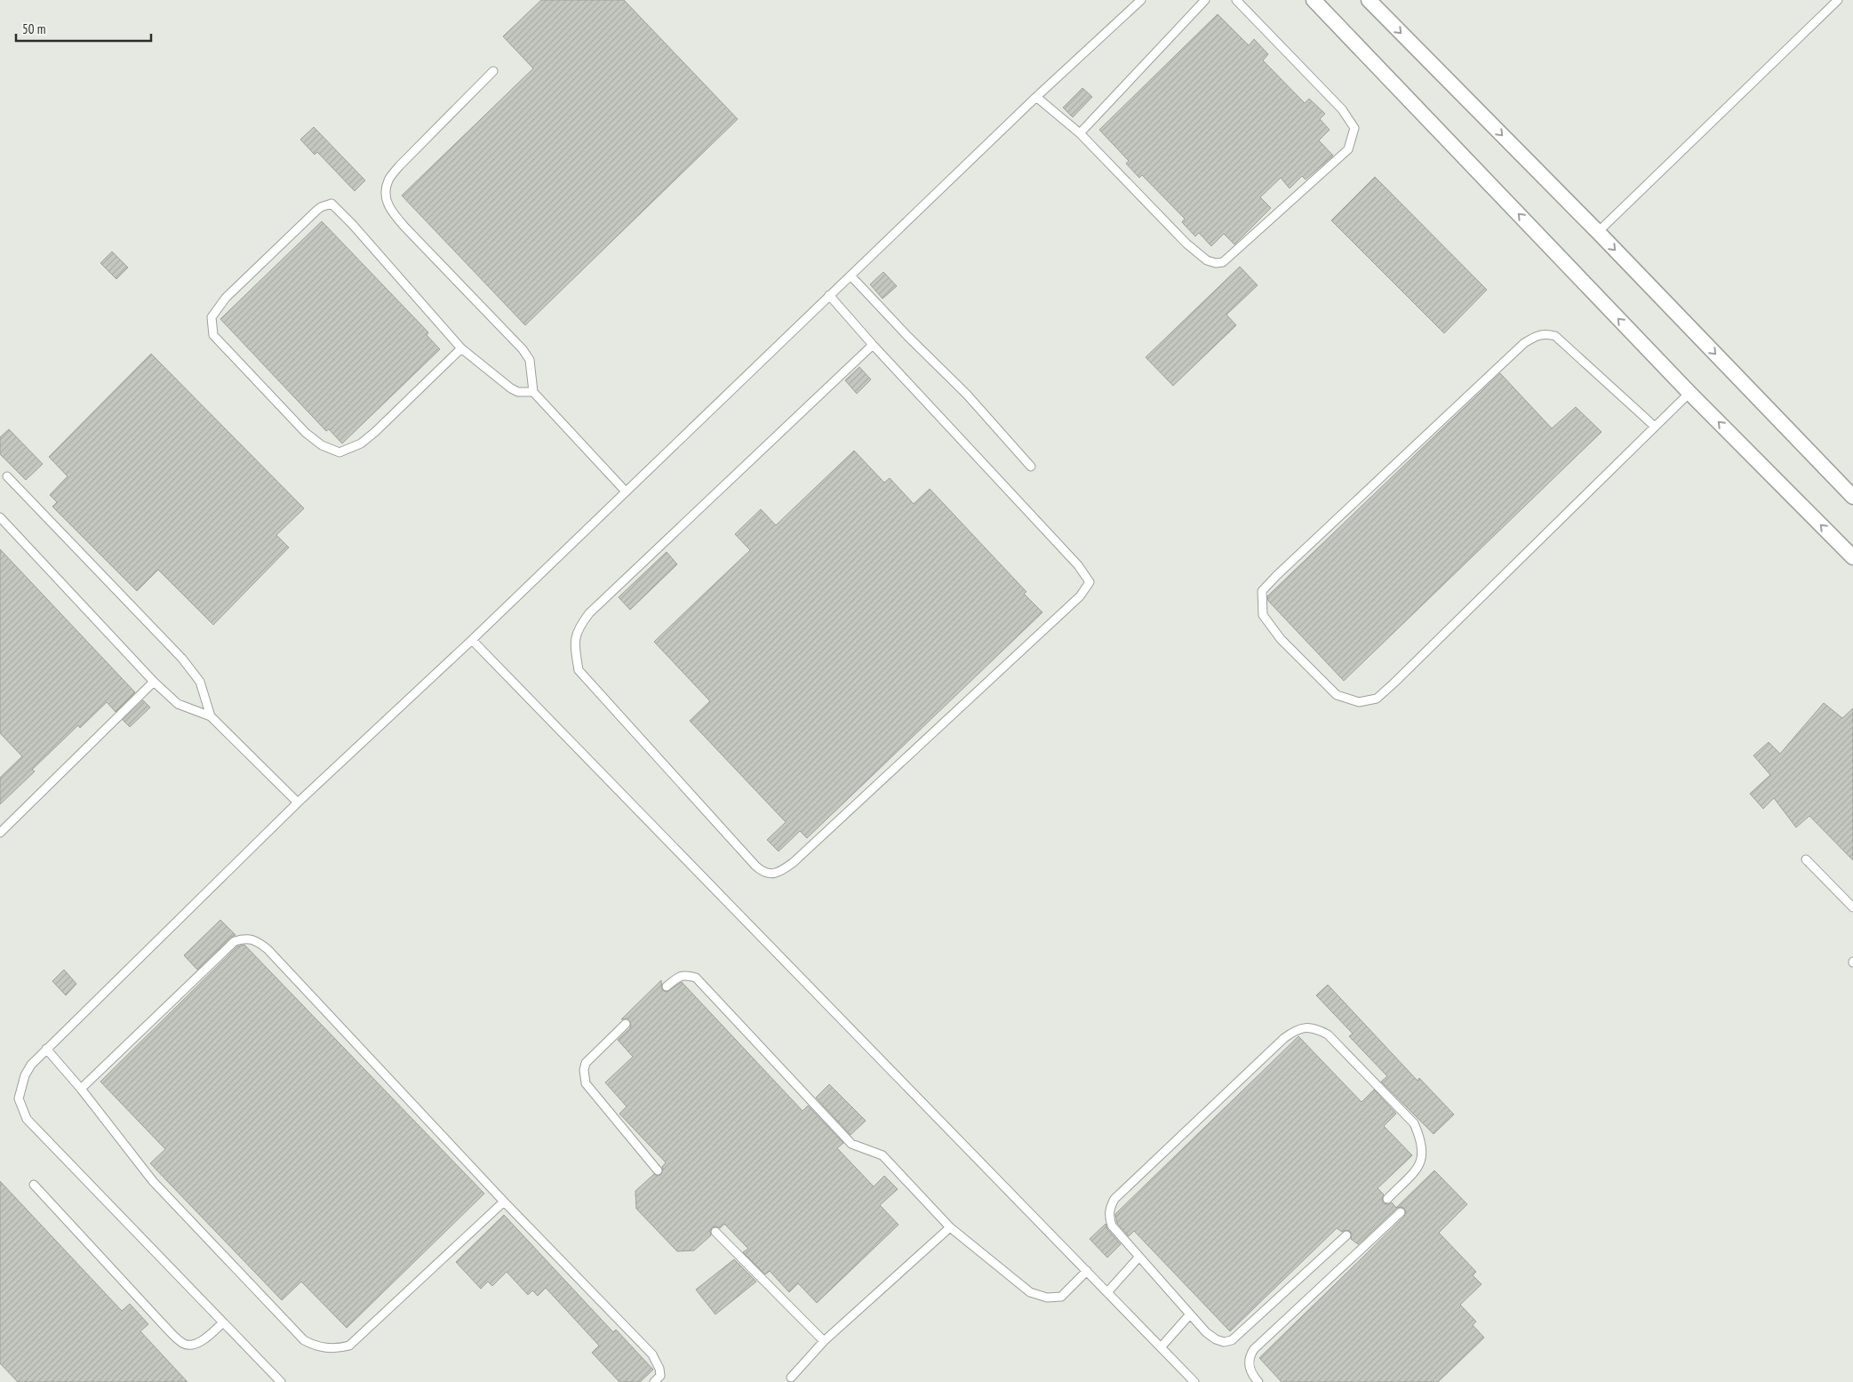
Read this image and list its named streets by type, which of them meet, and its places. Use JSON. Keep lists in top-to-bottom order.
{
  "scale_bar": "50 m"
}
